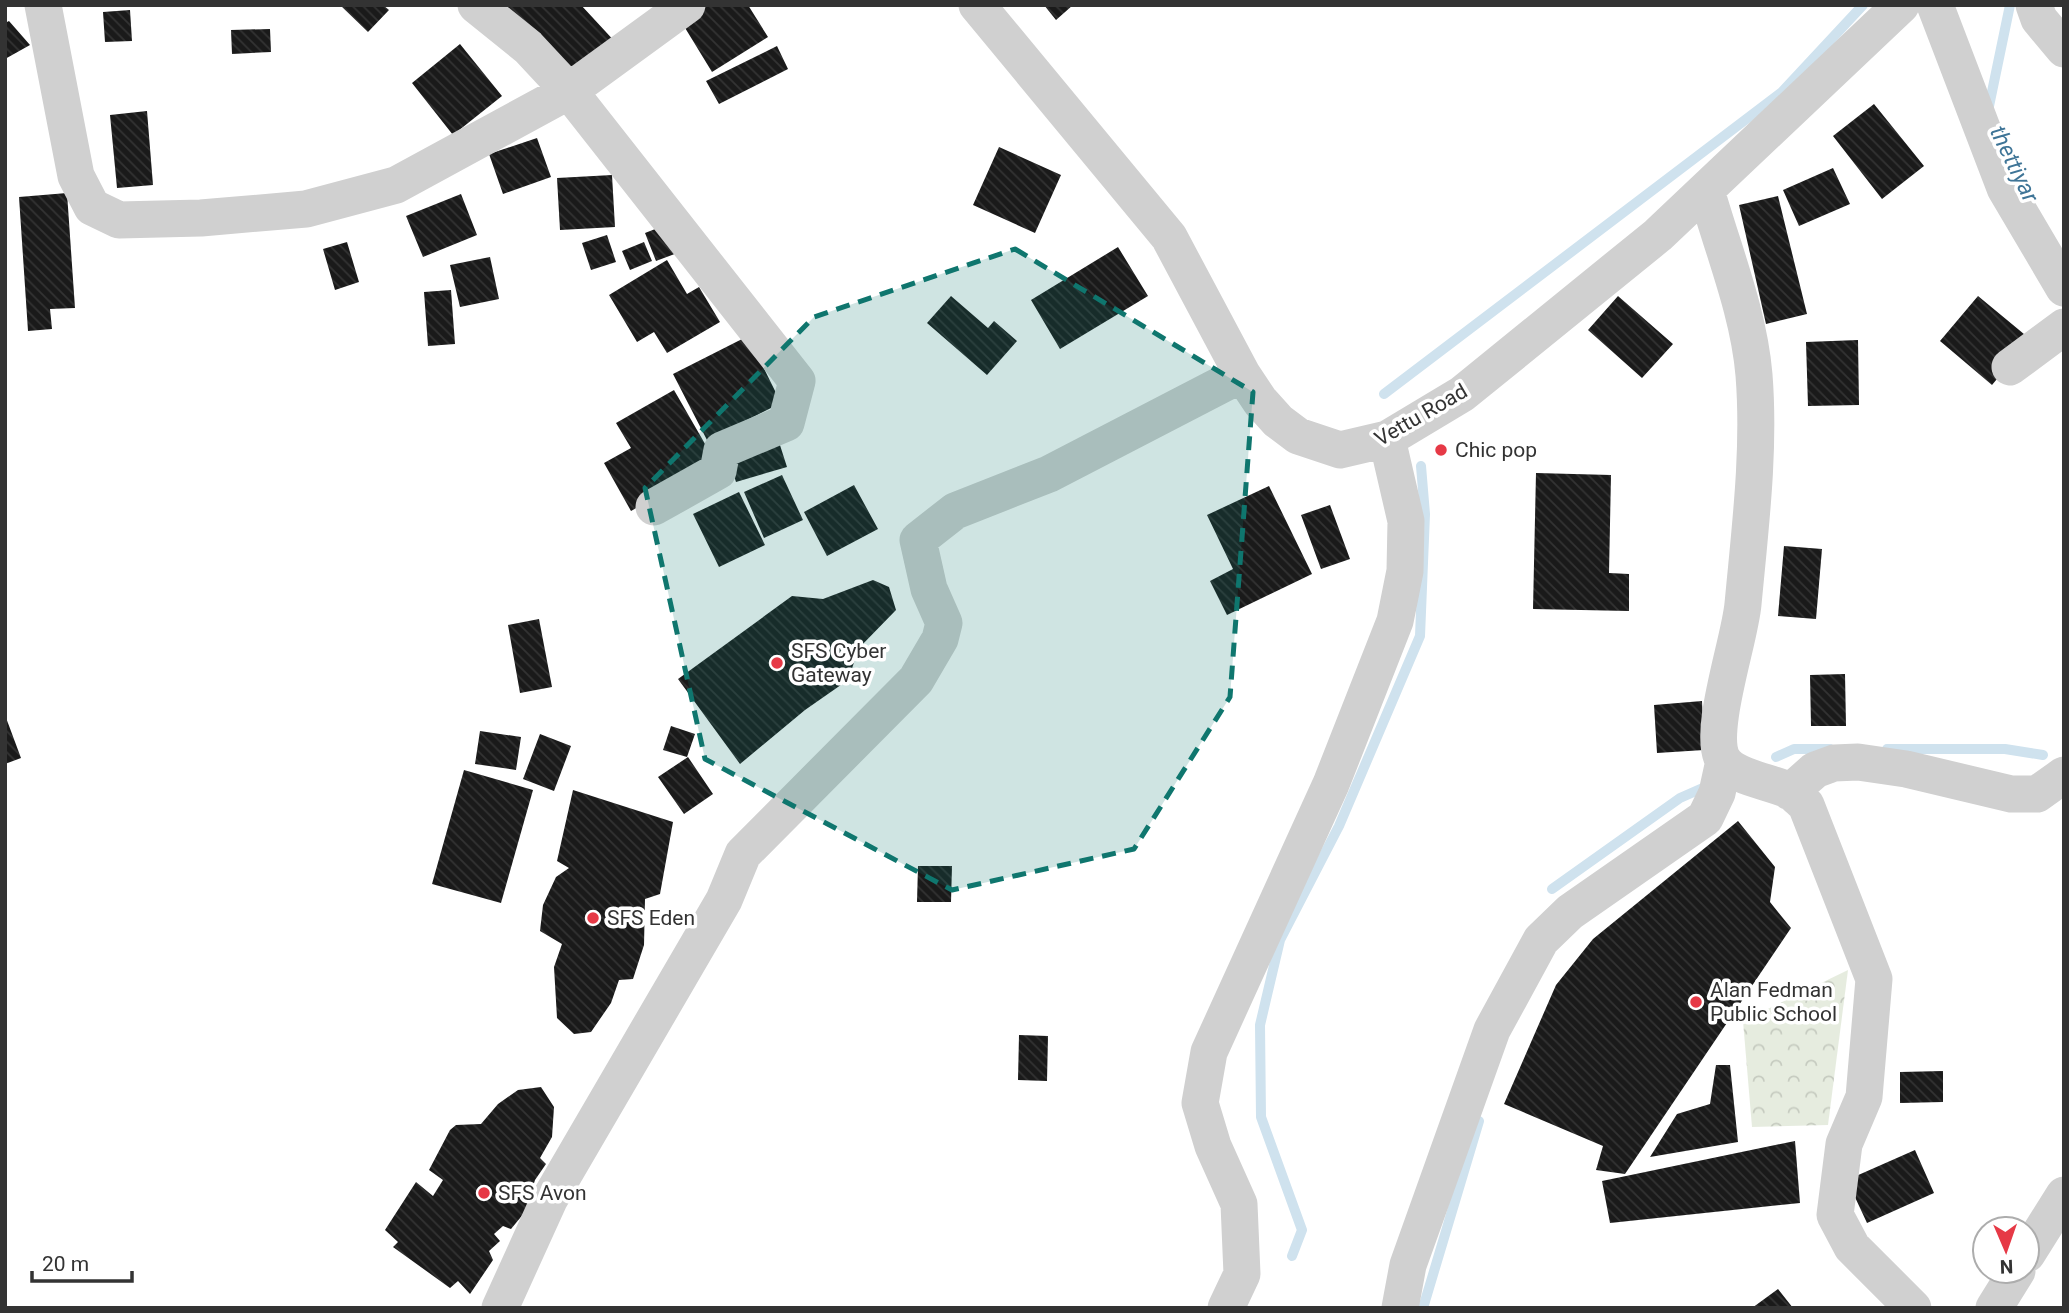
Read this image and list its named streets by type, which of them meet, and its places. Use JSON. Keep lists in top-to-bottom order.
{
  "streets": {
    "street": ["Vettu Road"]
  },
  "water": ["thettiyar"],
  "places": [
    "Chic pop",
    "SFS Cyber Gateway",
    "SFS Eden",
    "Alan Fedman Public School",
    "SFS Avon"
  ],
  "scale_bar": "20 m",
  "north": "bottom"
}
